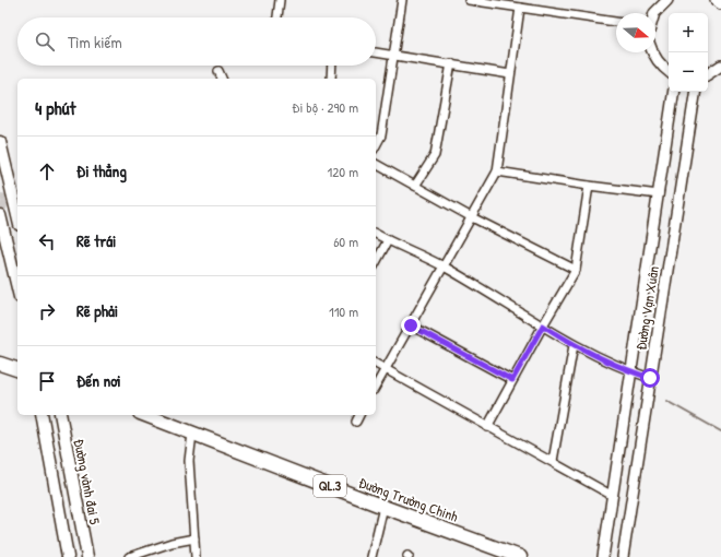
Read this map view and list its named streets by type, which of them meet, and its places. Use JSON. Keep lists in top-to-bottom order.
{
  "streets": {
    "highway": ["QL.3", "Đường Trường Chinh"],
    "main road": ["Đường vành đai 5"],
    "street": ["Đường Vạn Xuân"]
  },
  "north": "right",
  "page": {
    "map_buttons": ["+", "−"],
    "search": "Tìm kiếm",
    "heading": ["4 phút", "Đi bộ · 290 m"],
    "list": [
      ["Đi thẳng", "120 m"],
      ["Rẽ trái", "60 m"],
      ["Rẽ phải", "110 m"],
      "Đến nơi"
    ]
  }
}
